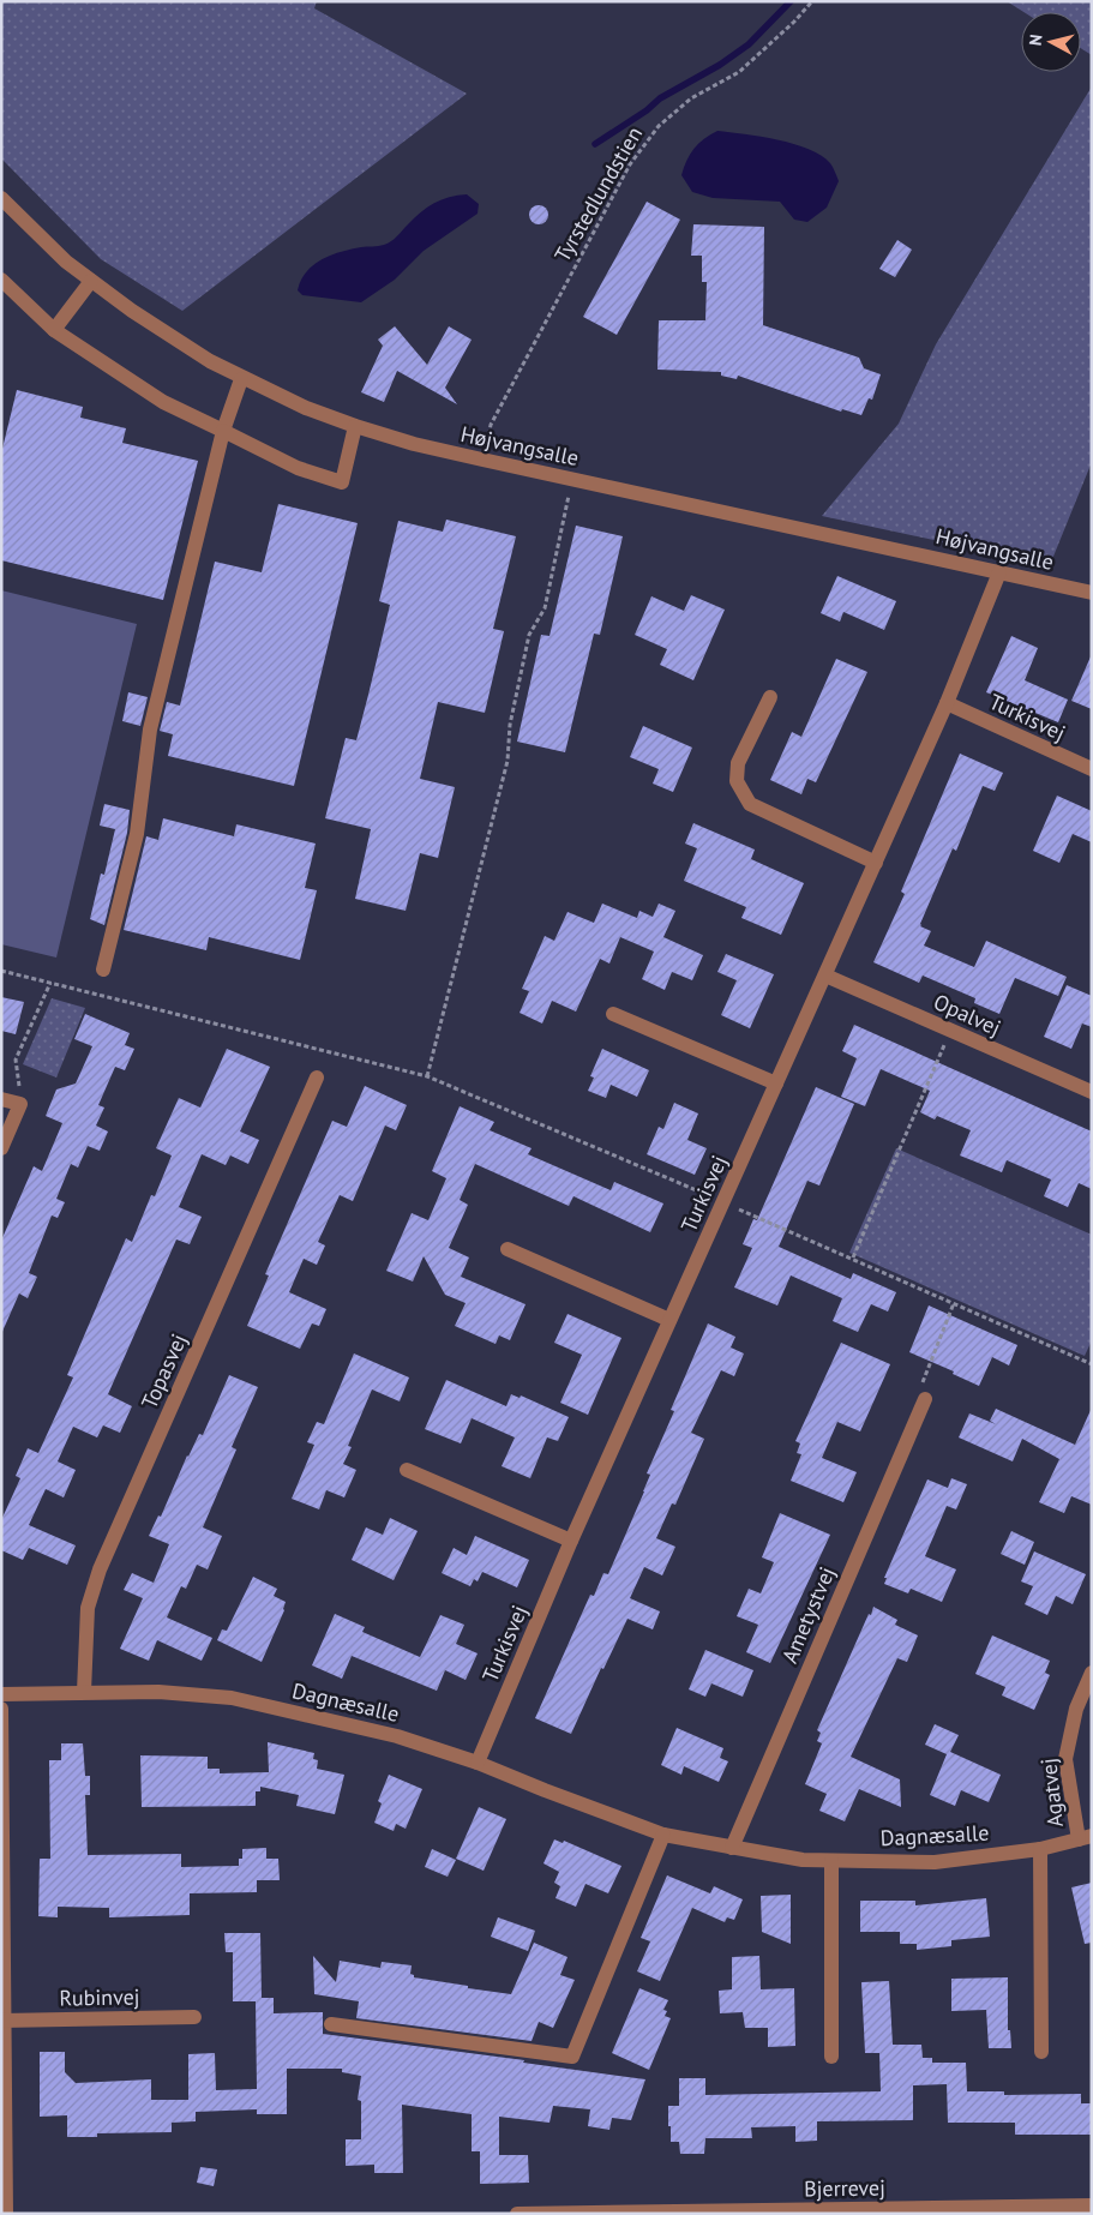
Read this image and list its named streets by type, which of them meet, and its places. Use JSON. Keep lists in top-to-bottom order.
{
  "streets": {
    "street": [
      "Højvangsalle",
      "Turkisvej",
      "Opalvej",
      "Topasvej",
      "Ametystvej",
      "Dagnæsalle",
      "Agatvej",
      "Rubinvej",
      "Bjerrevej"
    ],
    "path": ["Tyrstedlundstien"]
  },
  "crossings": [
    ["Tyrstedlundstien", "Højvangsalle"],
    ["Højvangsalle", "Turkisvej"],
    ["Turkisvej", "Opalvej"],
    ["Turkisvej", "Dagnæsalle"],
    ["Topasvej", "Dagnæsalle"],
    ["Ametystvej", "Dagnæsalle"],
    ["Dagnæsalle", "Agatvej"]
  ],
  "north": "left"
}
